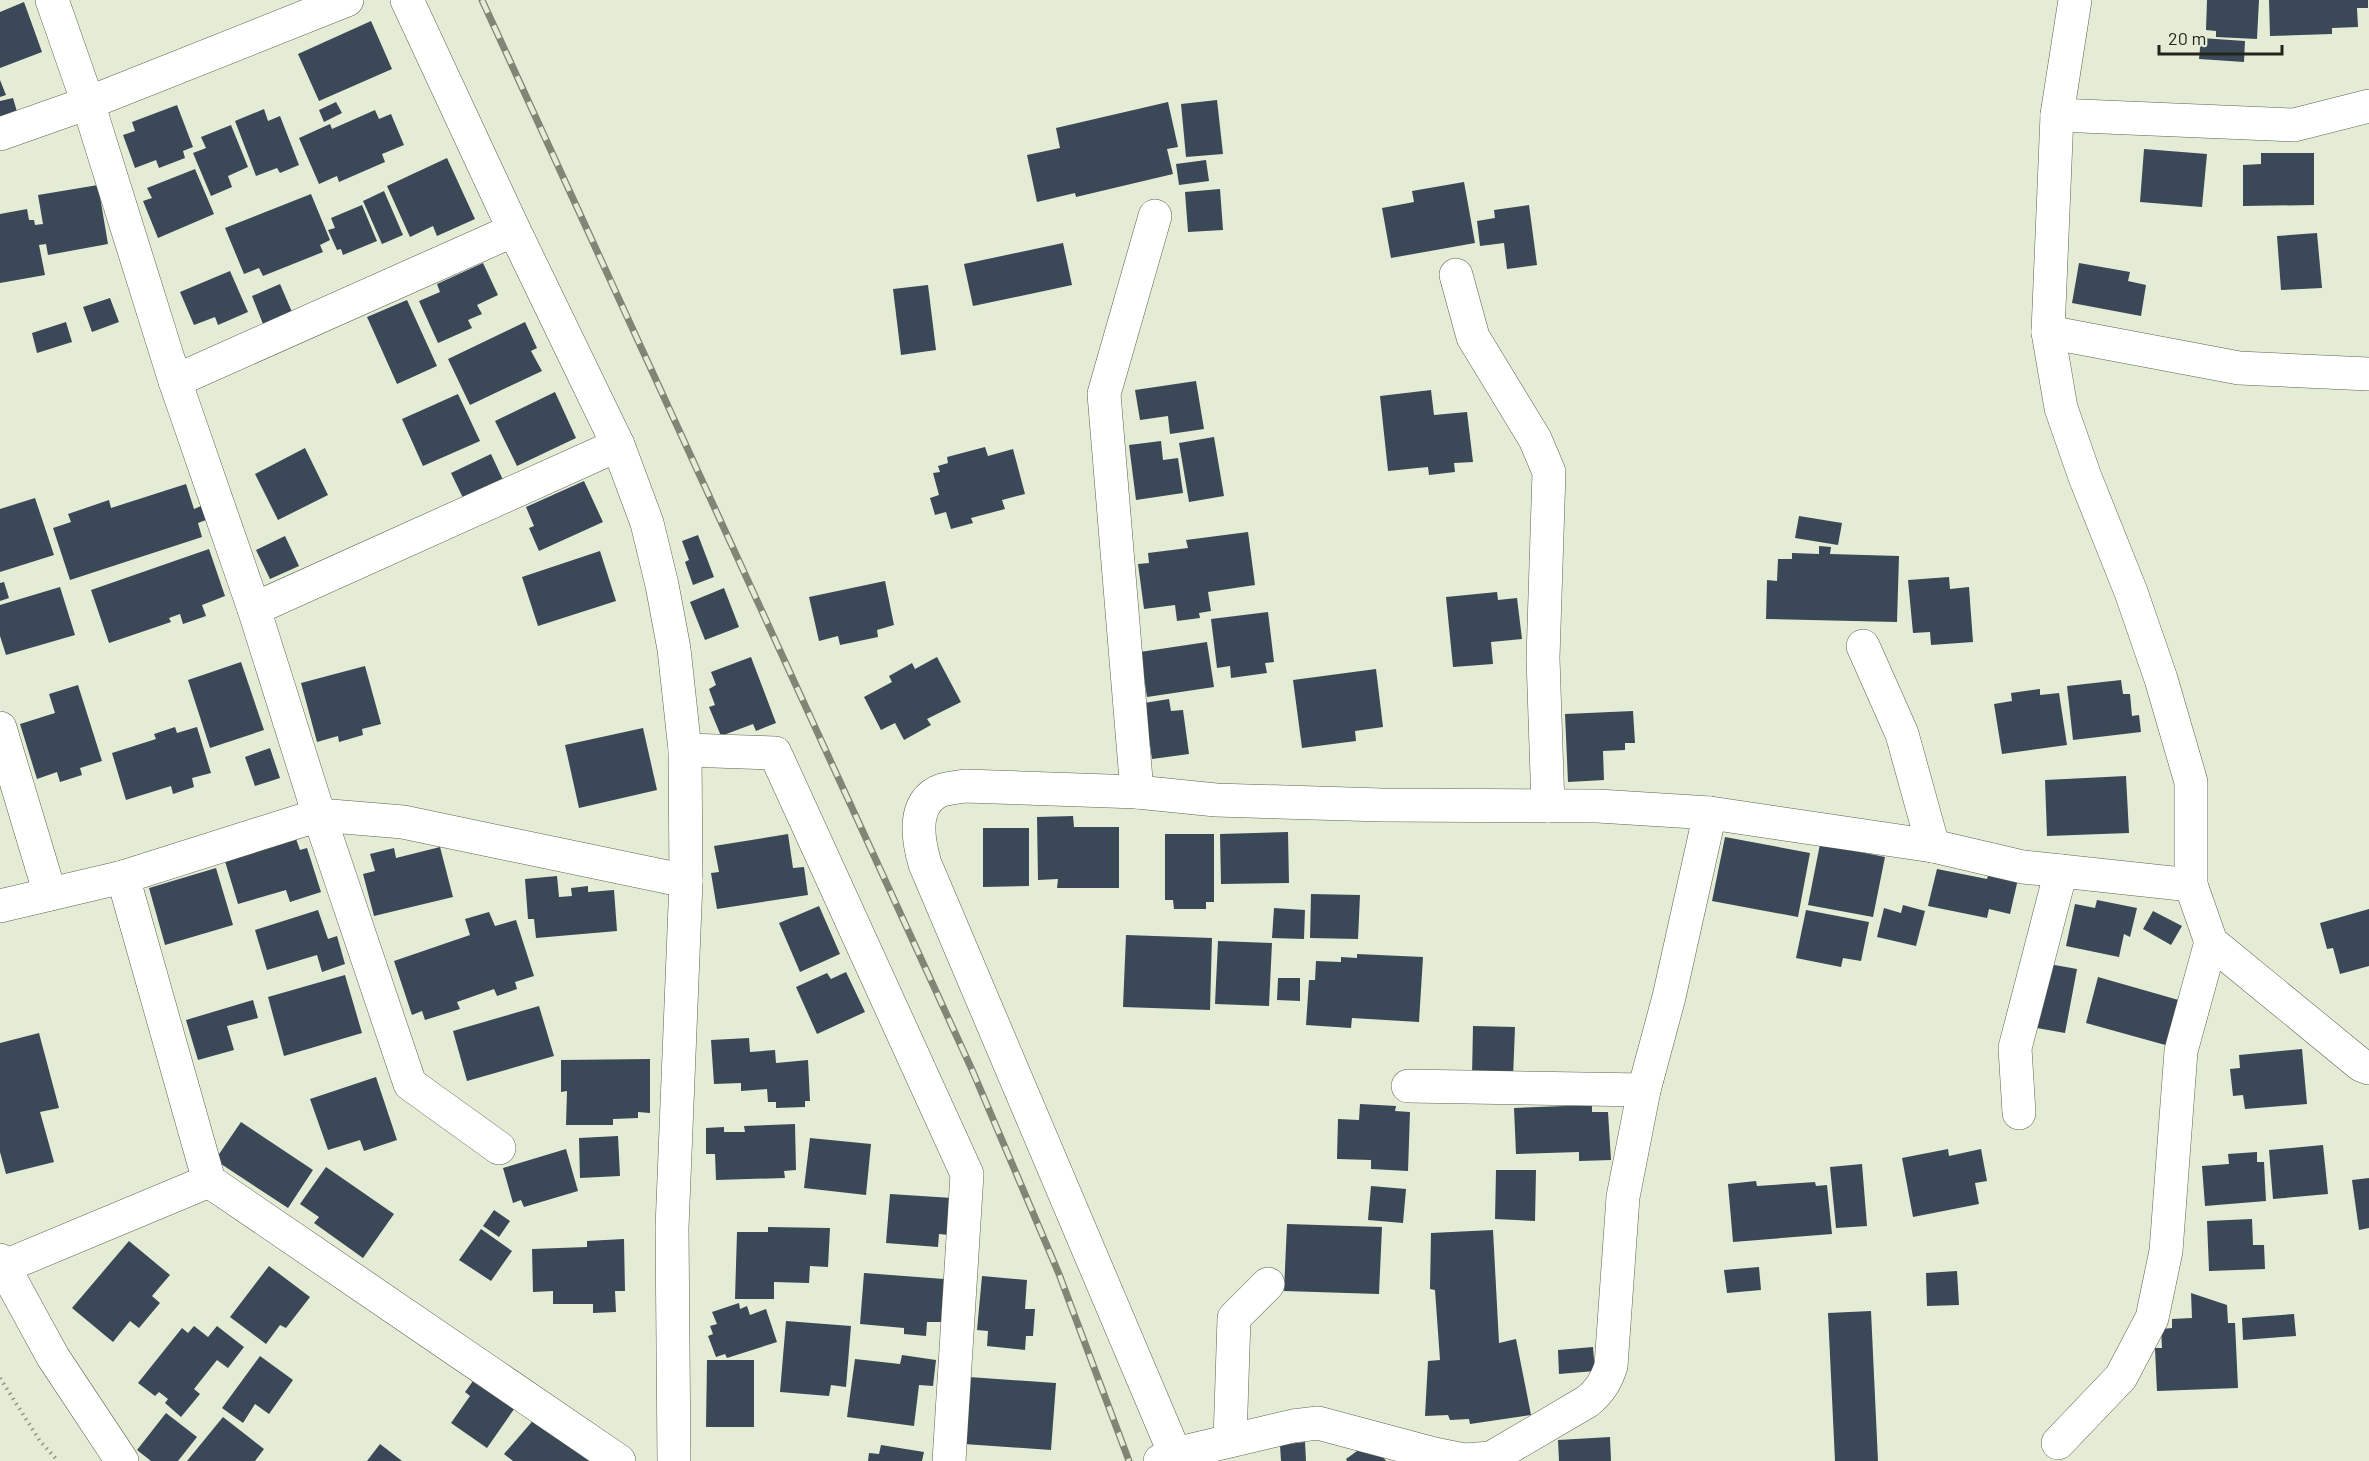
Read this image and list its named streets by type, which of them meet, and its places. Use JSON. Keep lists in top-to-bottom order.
{
  "scale_bar": "20 m"
}
